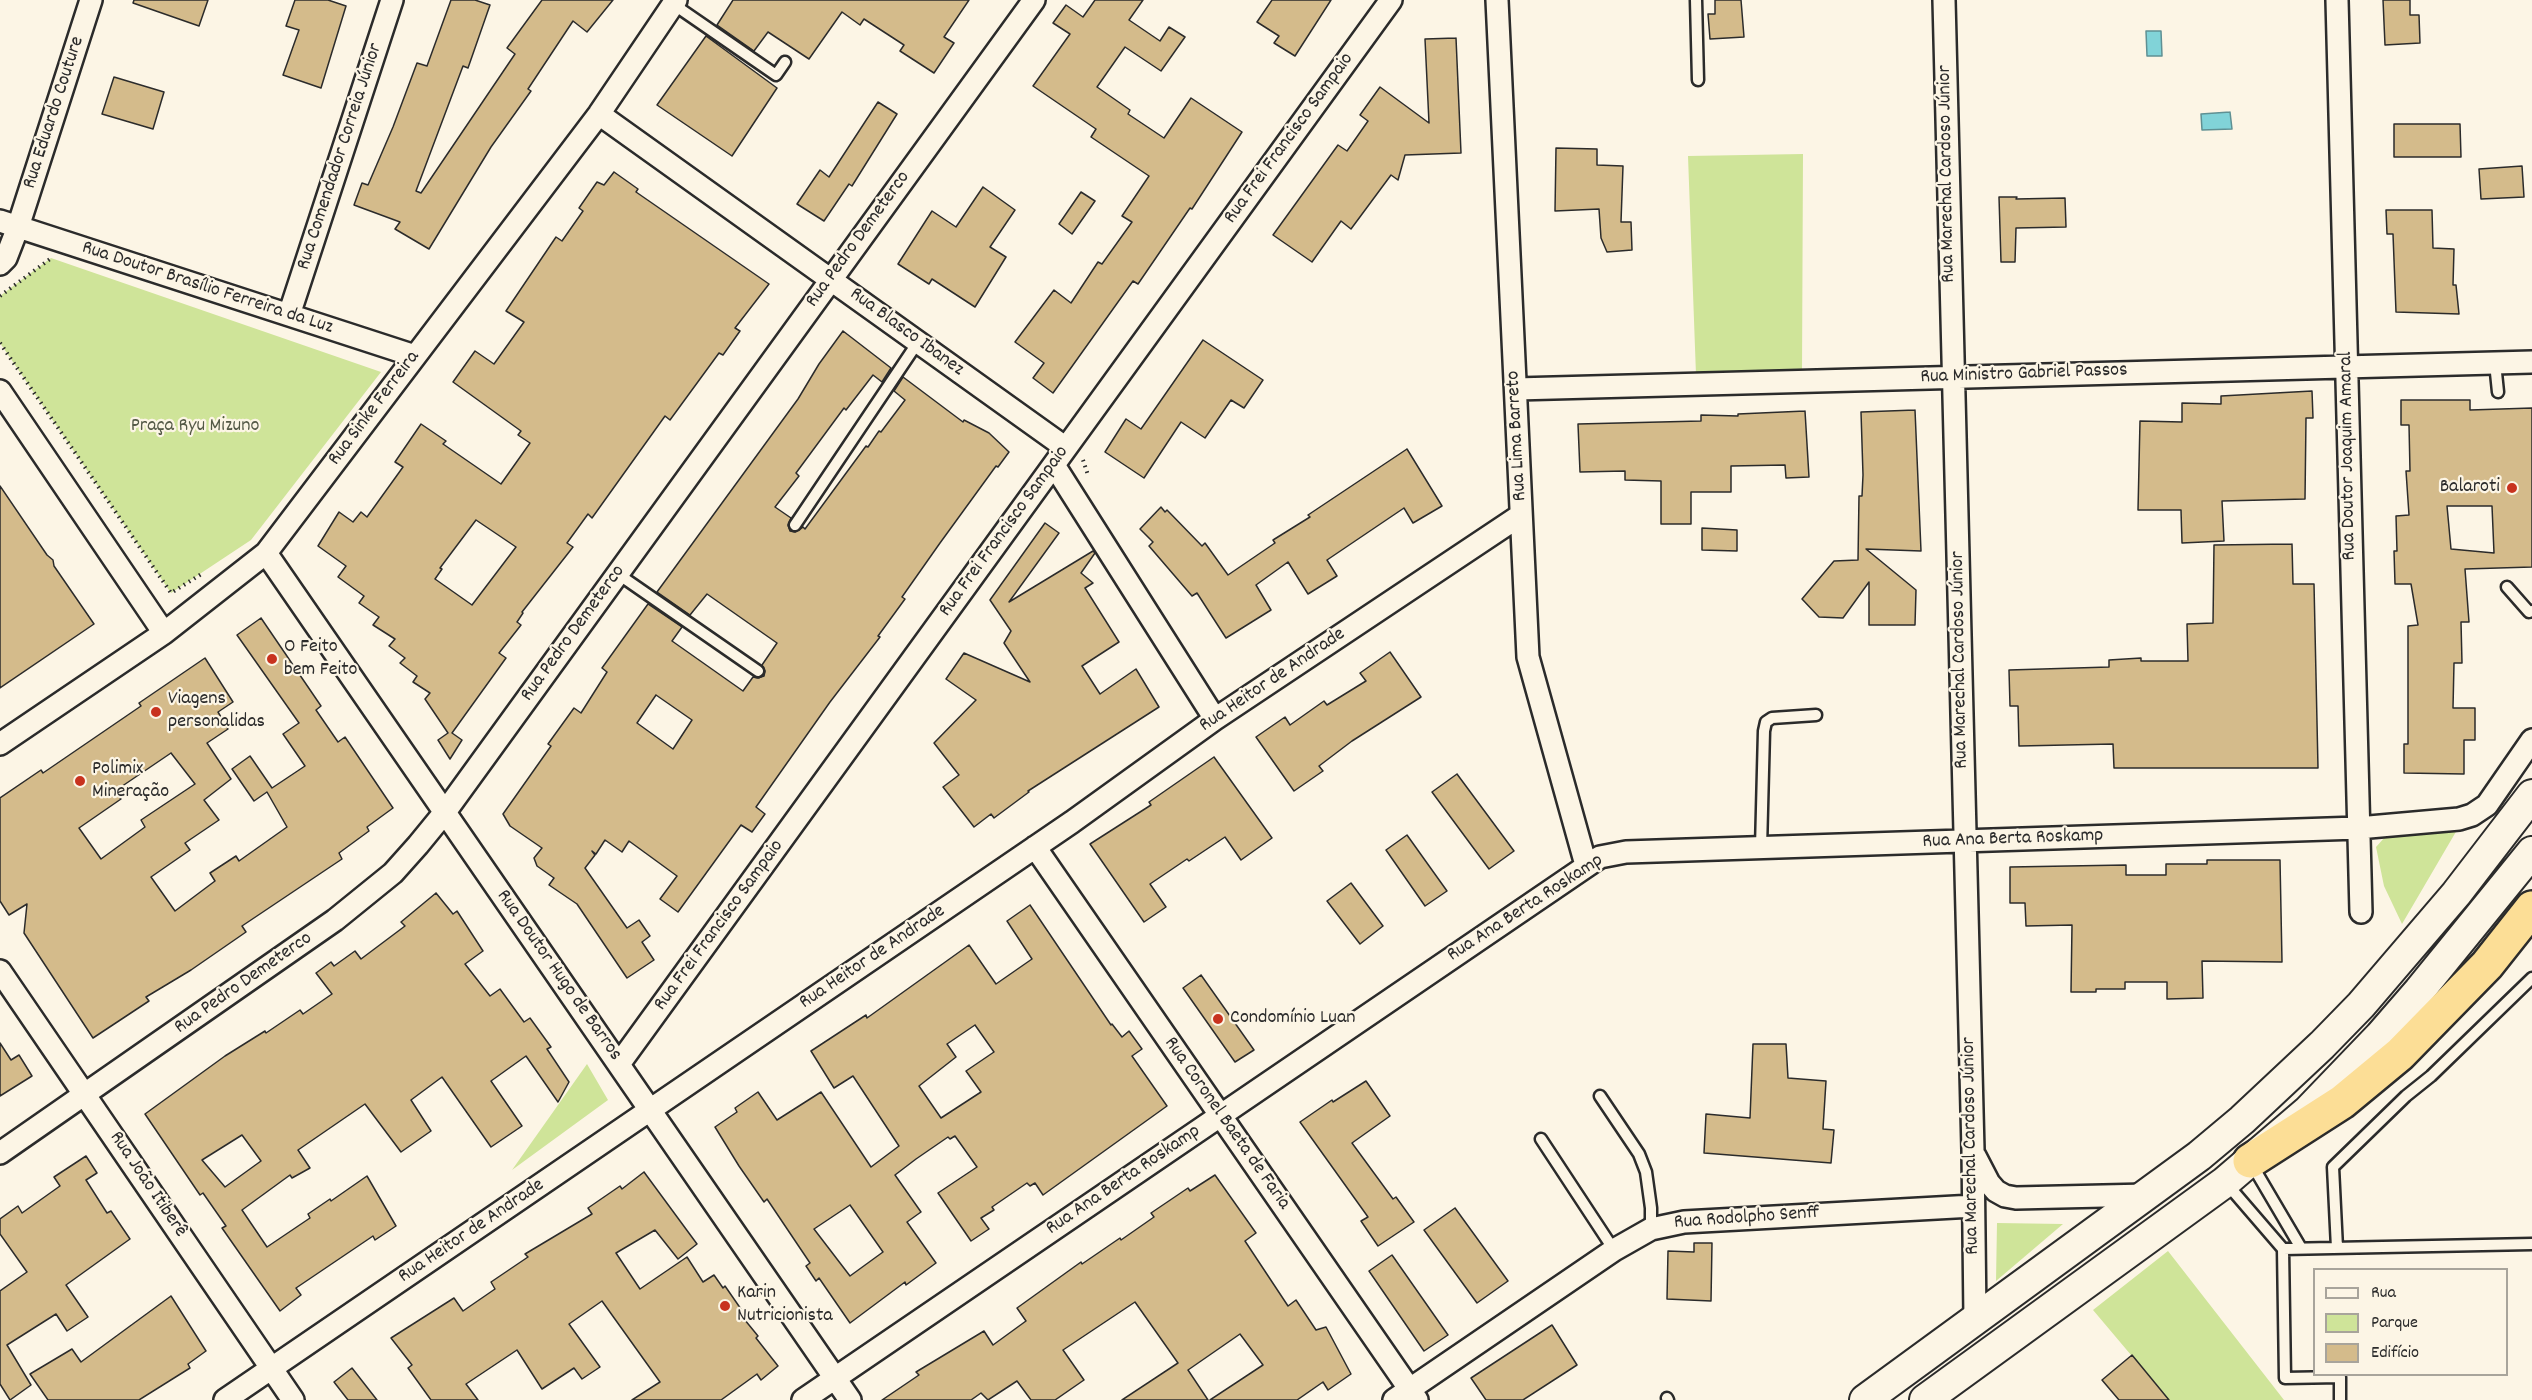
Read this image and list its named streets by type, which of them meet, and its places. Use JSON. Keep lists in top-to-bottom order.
{
  "streets": {
    "street": [
      "Rua Eduardo Couture",
      "Rua Frei Francisco Sampaio",
      "Rua Comendador Correia Júnior",
      "Rua Marechal Cardoso Júnior",
      "Rua Pedro Demeterco",
      "Rua Doutor Brasílio Ferreira da Luz",
      "Rua Blasco Ibanez",
      "Rua Ministro Gabriel Passos",
      "Rua Sinke Ferreira",
      "Rua Lima Barreto",
      "Rua Doutor Joaquim Amaral",
      "Rua Heitor de Andrade",
      "Rua Ana Berta Roskamp",
      "Rua Doutor Hugo de Barros",
      "Rua Coronel Baeta de Faria",
      "Rua João Itiberê",
      "Rua Rodolpho Senff"
    ]
  },
  "crossings": [
    ["Rua Eduardo Couture", "Rua Doutor Brasílio Ferreira da Luz"],
    ["Rua Frei Francisco Sampaio", "Rua Blasco Ibanez"],
    ["Rua Frei Francisco Sampaio", "Rua Doutor Hugo de Barros"],
    ["Rua Comendador Correia Júnior", "Rua Doutor Brasílio Ferreira da Luz"],
    ["Rua Marechal Cardoso Júnior", "Rua Ministro Gabriel Passos"],
    ["Rua Marechal Cardoso Júnior", "Rua Ana Berta Roskamp"],
    ["Rua Marechal Cardoso Júnior", "Rua Rodolpho Senff"],
    ["Rua Pedro Demeterco", "Rua Blasco Ibanez"],
    ["Rua Pedro Demeterco", "Rua Doutor Hugo de Barros"],
    ["Rua Pedro Demeterco", "Rua João Itiberê"],
    ["Rua Doutor Brasílio Ferreira da Luz", "Rua Sinke Ferreira"],
    ["Rua Blasco Ibanez", "Rua Sinke Ferreira"],
    ["Rua Blasco Ibanez", "Rua Heitor de Andrade"],
    ["Rua Ministro Gabriel Passos", "Rua Lima Barreto"],
    ["Rua Ministro Gabriel Passos", "Rua Doutor Joaquim Amaral"],
    ["Rua Sinke Ferreira", "Rua Doutor Hugo de Barros"],
    ["Rua Lima Barreto", "Rua Heitor de Andrade"],
    ["Rua Lima Barreto", "Rua Ana Berta Roskamp"],
    ["Rua Doutor Joaquim Amaral", "Rua Ana Berta Roskamp"],
    ["Rua Heitor de Andrade", "Rua Doutor Hugo de Barros"],
    ["Rua Heitor de Andrade", "Rua Coronel Baeta de Faria"],
    ["Rua Heitor de Andrade", "Rua João Itiberê"],
    ["Rua Ana Berta Roskamp", "Rua Doutor Hugo de Barros"],
    ["Rua Ana Berta Roskamp", "Rua Coronel Baeta de Faria"],
    ["Rua Coronel Baeta de Faria", "Rua Rodolpho Senff"]
  ],
  "parks": ["Praça Ryu Mizuno"],
  "places": [
    "Balaroti",
    "O Feito bem Feito",
    "Viagens personalidas",
    "Polimix Mineração",
    "Condomínio Luan",
    "Karin Nutricionista"
  ],
  "legend": ["Rua", "Parque", "Edifício"]
}
